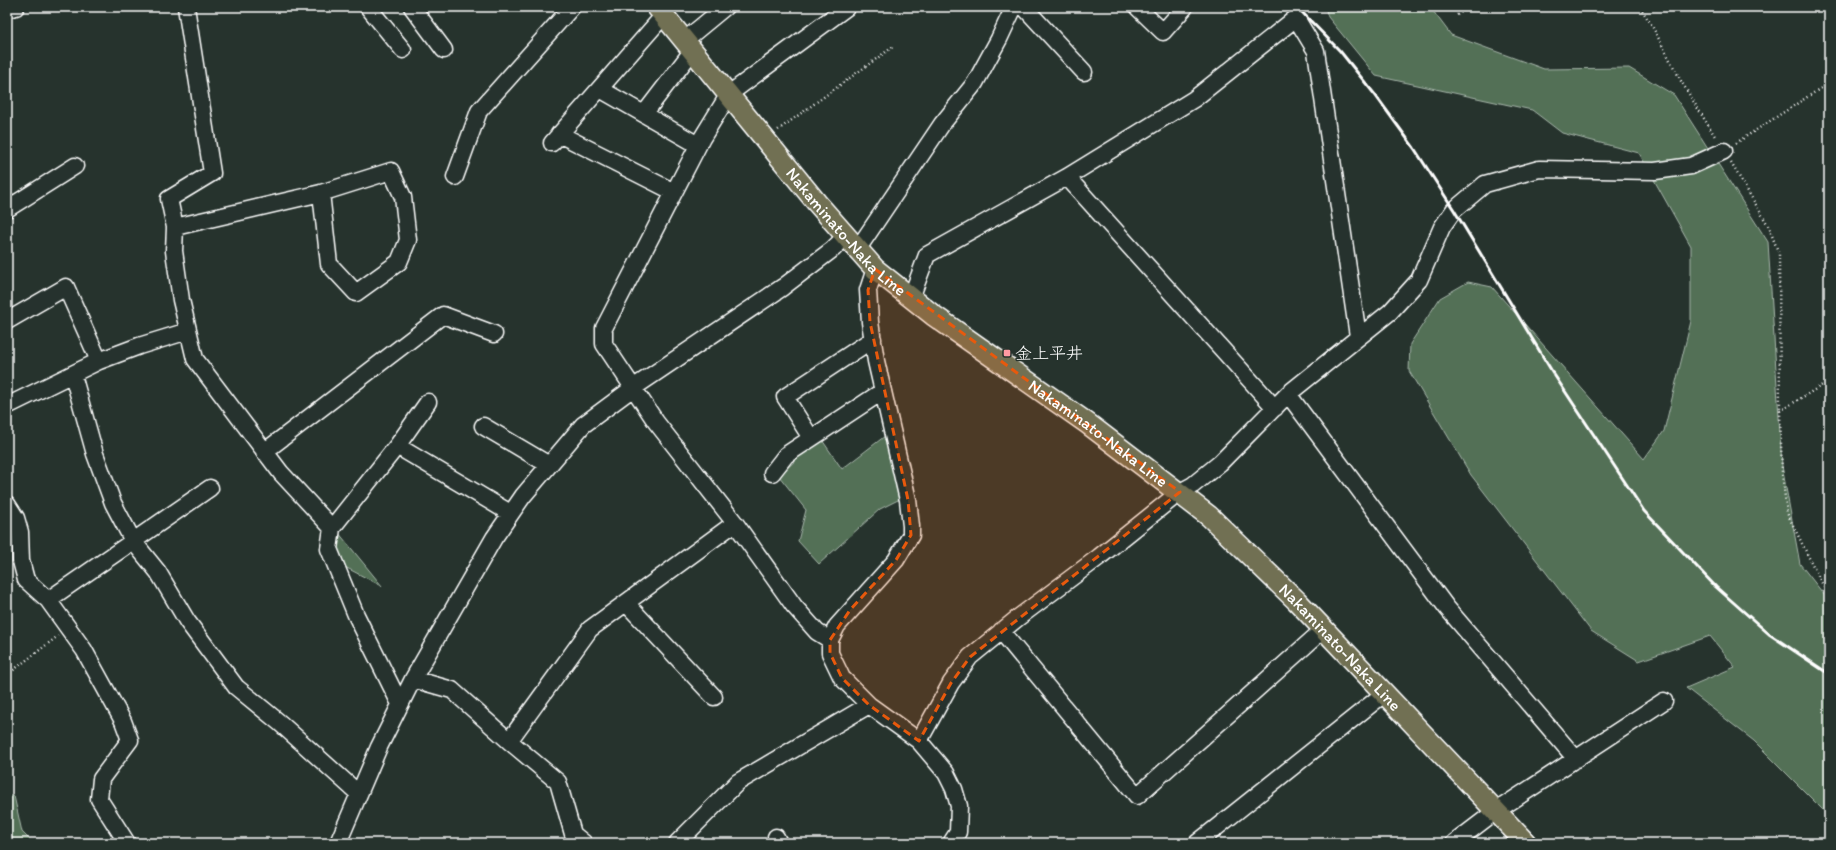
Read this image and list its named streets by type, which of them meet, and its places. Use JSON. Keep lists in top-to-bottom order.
{
  "streets": {
    "main road": ["Nakaminato-Naka Line"]
  },
  "places": {
    "transit": ["金上平井"]
  }
}
